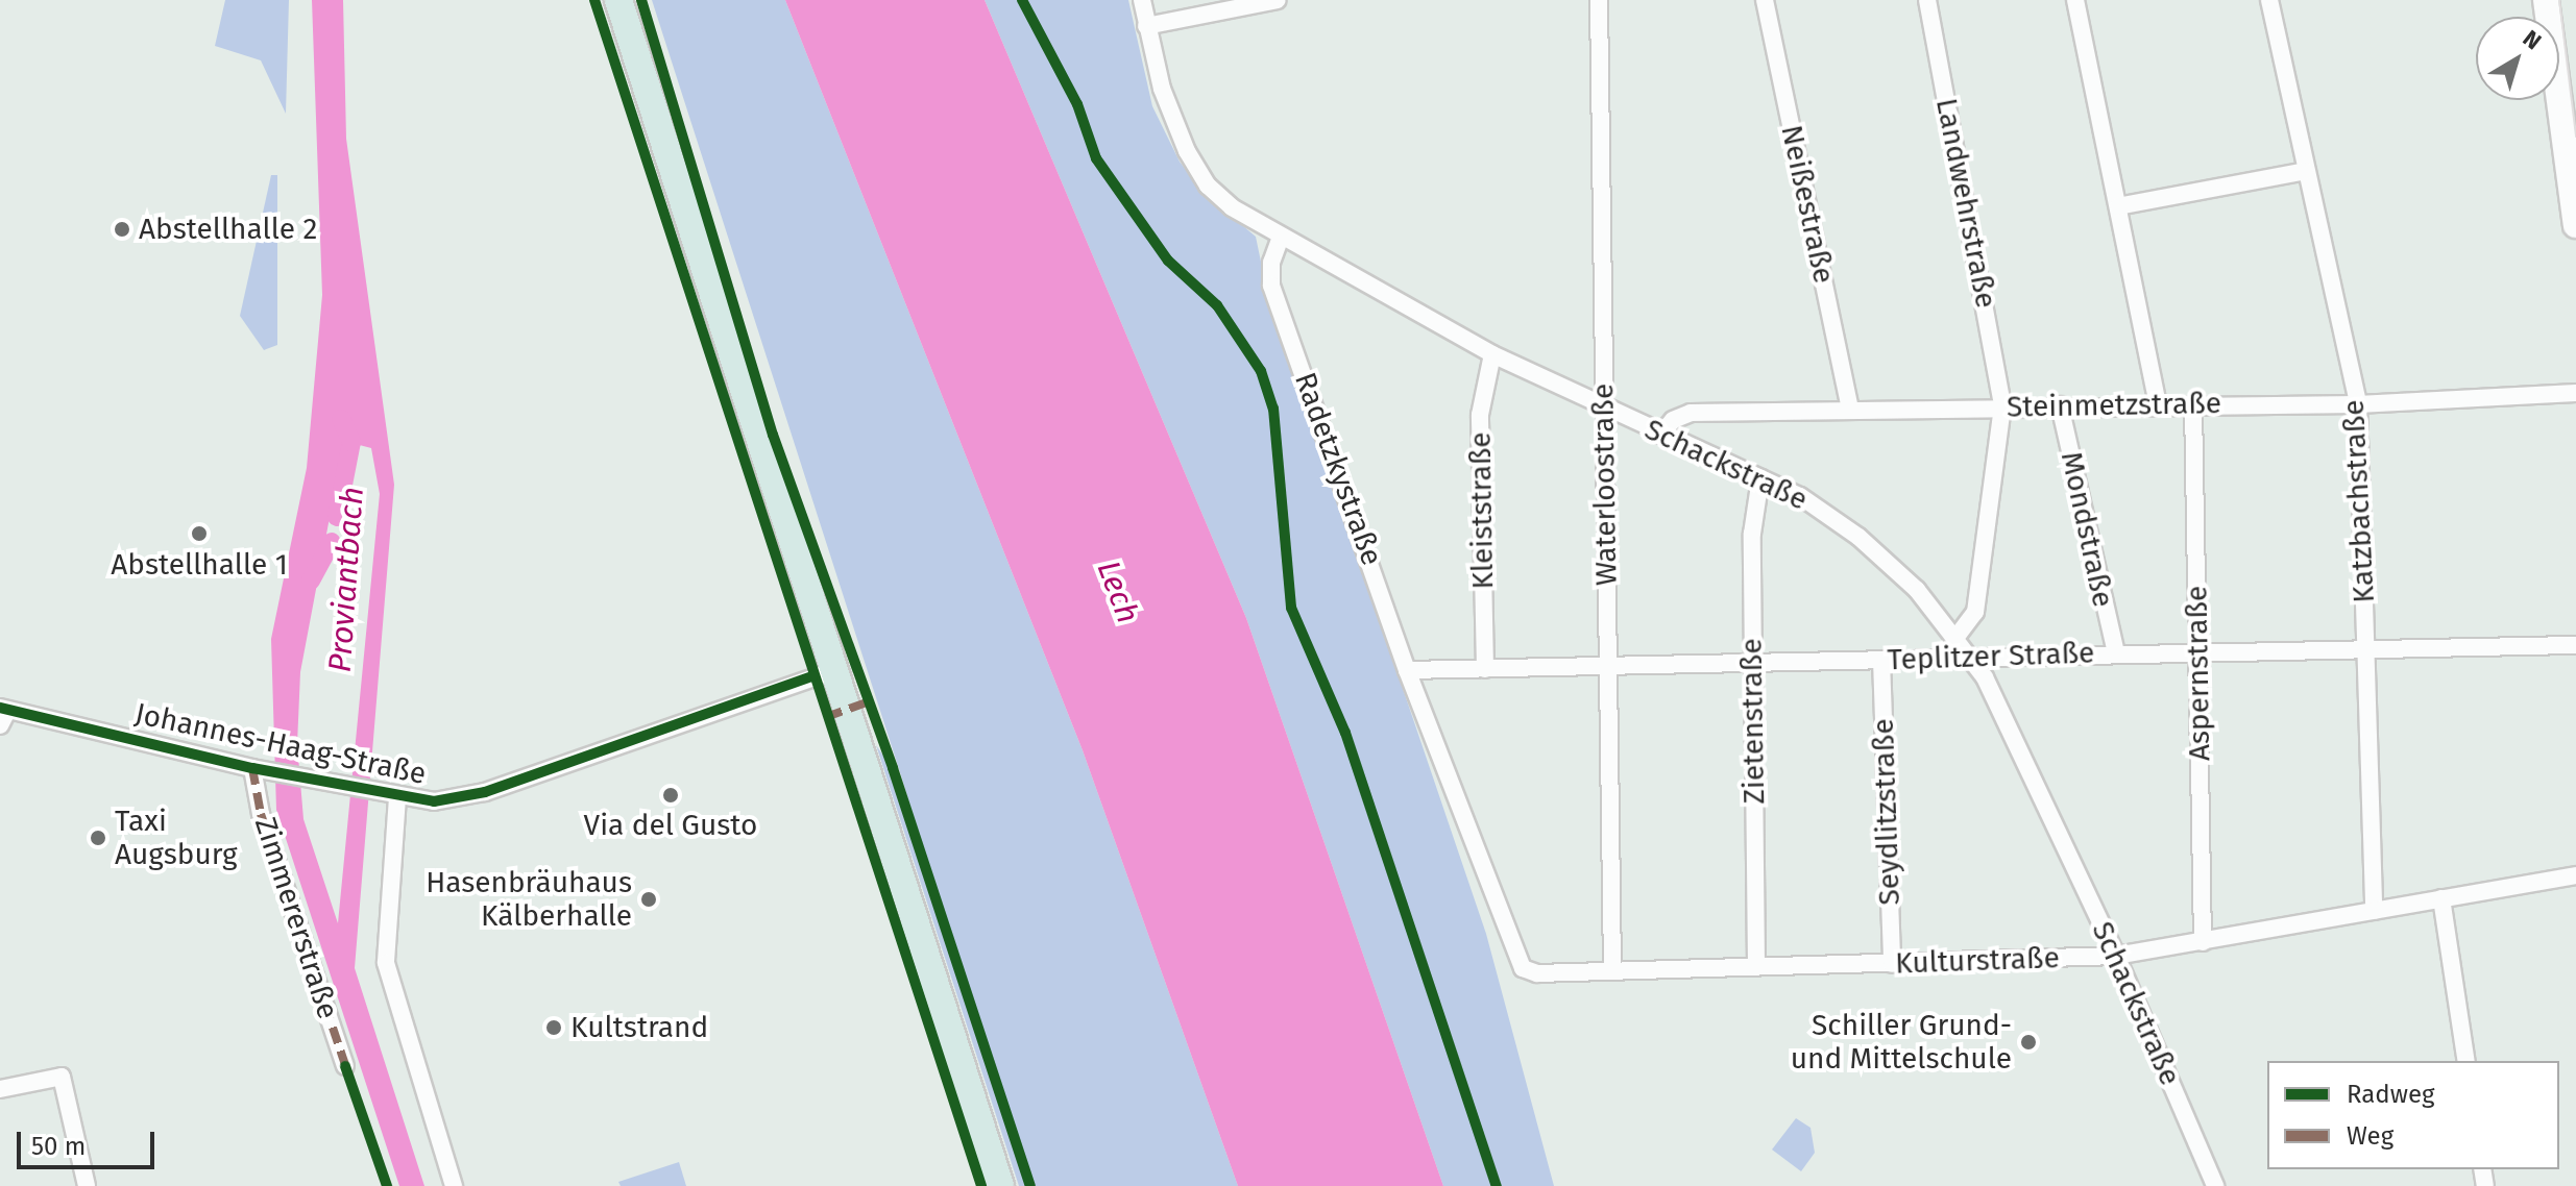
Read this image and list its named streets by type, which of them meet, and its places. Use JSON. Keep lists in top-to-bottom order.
{
  "streets": {
    "street": [
      "Landwehrstraße",
      "Neißestraße",
      "Steinmetzstraße",
      "Schackstraße",
      "Radetzkystraße",
      "Waterloostraße",
      "Katzbachstraße",
      "Kleiststraße",
      "Mondstraße",
      "Teplitzer Straße",
      "Aspernstraße",
      "Zietenstraße",
      "Johannes-Haag-Straße",
      "Seydlitzstraße",
      "Zimmererstraße",
      "Kulturstraße"
    ]
  },
  "crossings": [
    ["Landwehrstraße", "Steinmetzstraße"],
    ["Landwehrstraße", "Schackstraße"],
    ["Neißestraße", "Steinmetzstraße"],
    ["Steinmetzstraße", "Schackstraße"],
    ["Steinmetzstraße", "Katzbachstraße"],
    ["Steinmetzstraße", "Mondstraße"],
    ["Steinmetzstraße", "Aspernstraße"],
    ["Schackstraße", "Radetzkystraße"],
    ["Schackstraße", "Waterloostraße"],
    ["Schackstraße", "Kleiststraße"],
    ["Schackstraße", "Teplitzer Straße"],
    ["Schackstraße", "Zietenstraße"],
    ["Schackstraße", "Kulturstraße"],
    ["Radetzkystraße", "Teplitzer Straße"],
    ["Radetzkystraße", "Kulturstraße"],
    ["Waterloostraße", "Teplitzer Straße"],
    ["Waterloostraße", "Kulturstraße"],
    ["Katzbachstraße", "Teplitzer Straße"],
    ["Katzbachstraße", "Kulturstraße"],
    ["Kleiststraße", "Teplitzer Straße"],
    ["Mondstraße", "Teplitzer Straße"],
    ["Teplitzer Straße", "Aspernstraße"],
    ["Teplitzer Straße", "Zietenstraße"],
    ["Teplitzer Straße", "Seydlitzstraße"],
    ["Aspernstraße", "Kulturstraße"],
    ["Zietenstraße", "Kulturstraße"],
    ["Johannes-Haag-Straße", "Zimmererstraße"],
    ["Seydlitzstraße", "Kulturstraße"]
  ],
  "water": ["Proviantbach", "Lech"],
  "places": [
    "Abstellhalle 2",
    "Abstellhalle 1",
    "Via del Gusto",
    "Taxi Augsburg",
    "Hasenbräuhaus Kälberhalle",
    "Kultstrand",
    "Schiller Grund- und Mittelschule"
  ],
  "legend": ["Radweg", "Weg"],
  "scale_bar": "50 m",
  "north": "top right"
}
